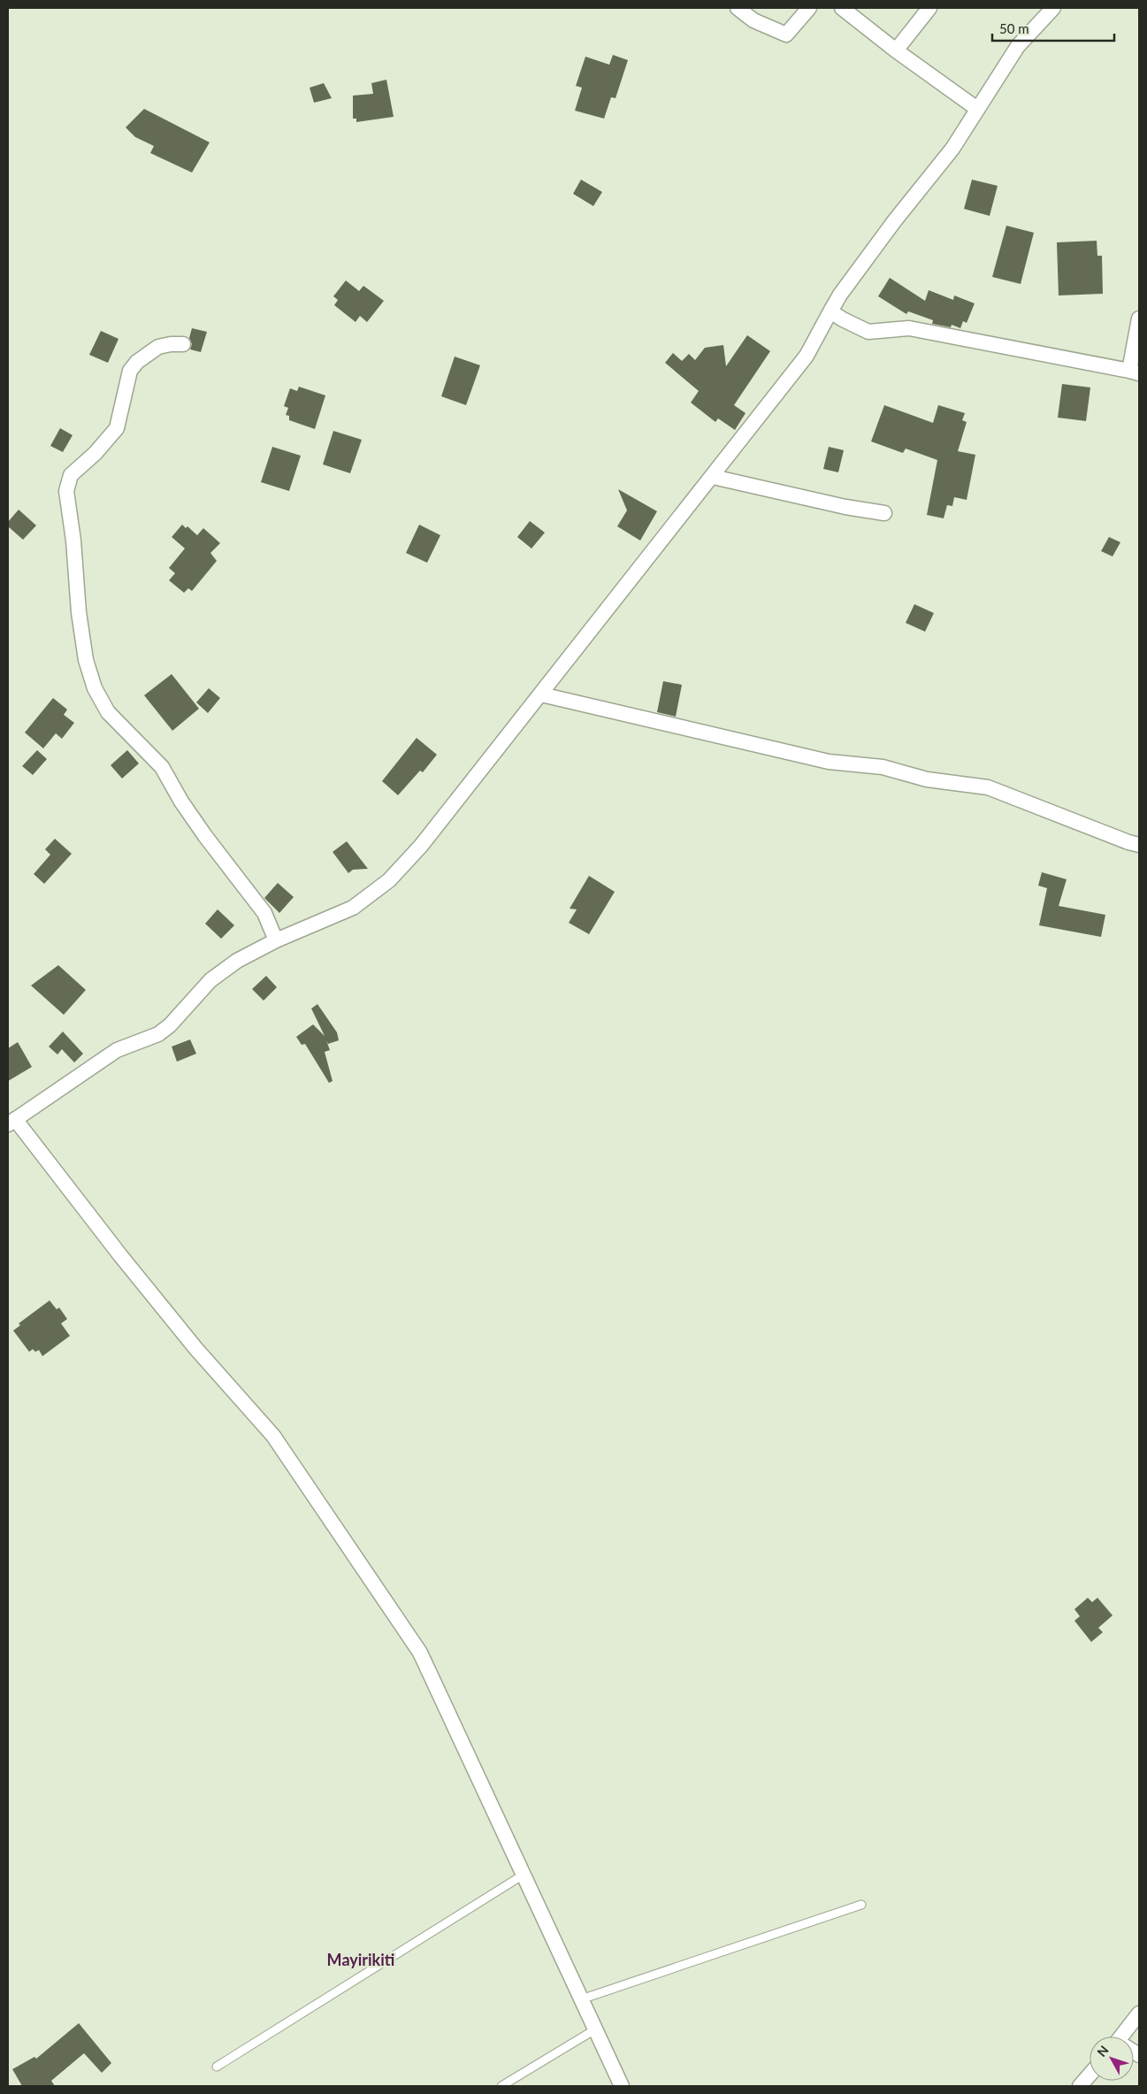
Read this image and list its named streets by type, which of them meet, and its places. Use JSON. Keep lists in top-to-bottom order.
{
  "districts": ["Mayirikiti"],
  "scale_bar": "50 m",
  "north": "top left"
}
